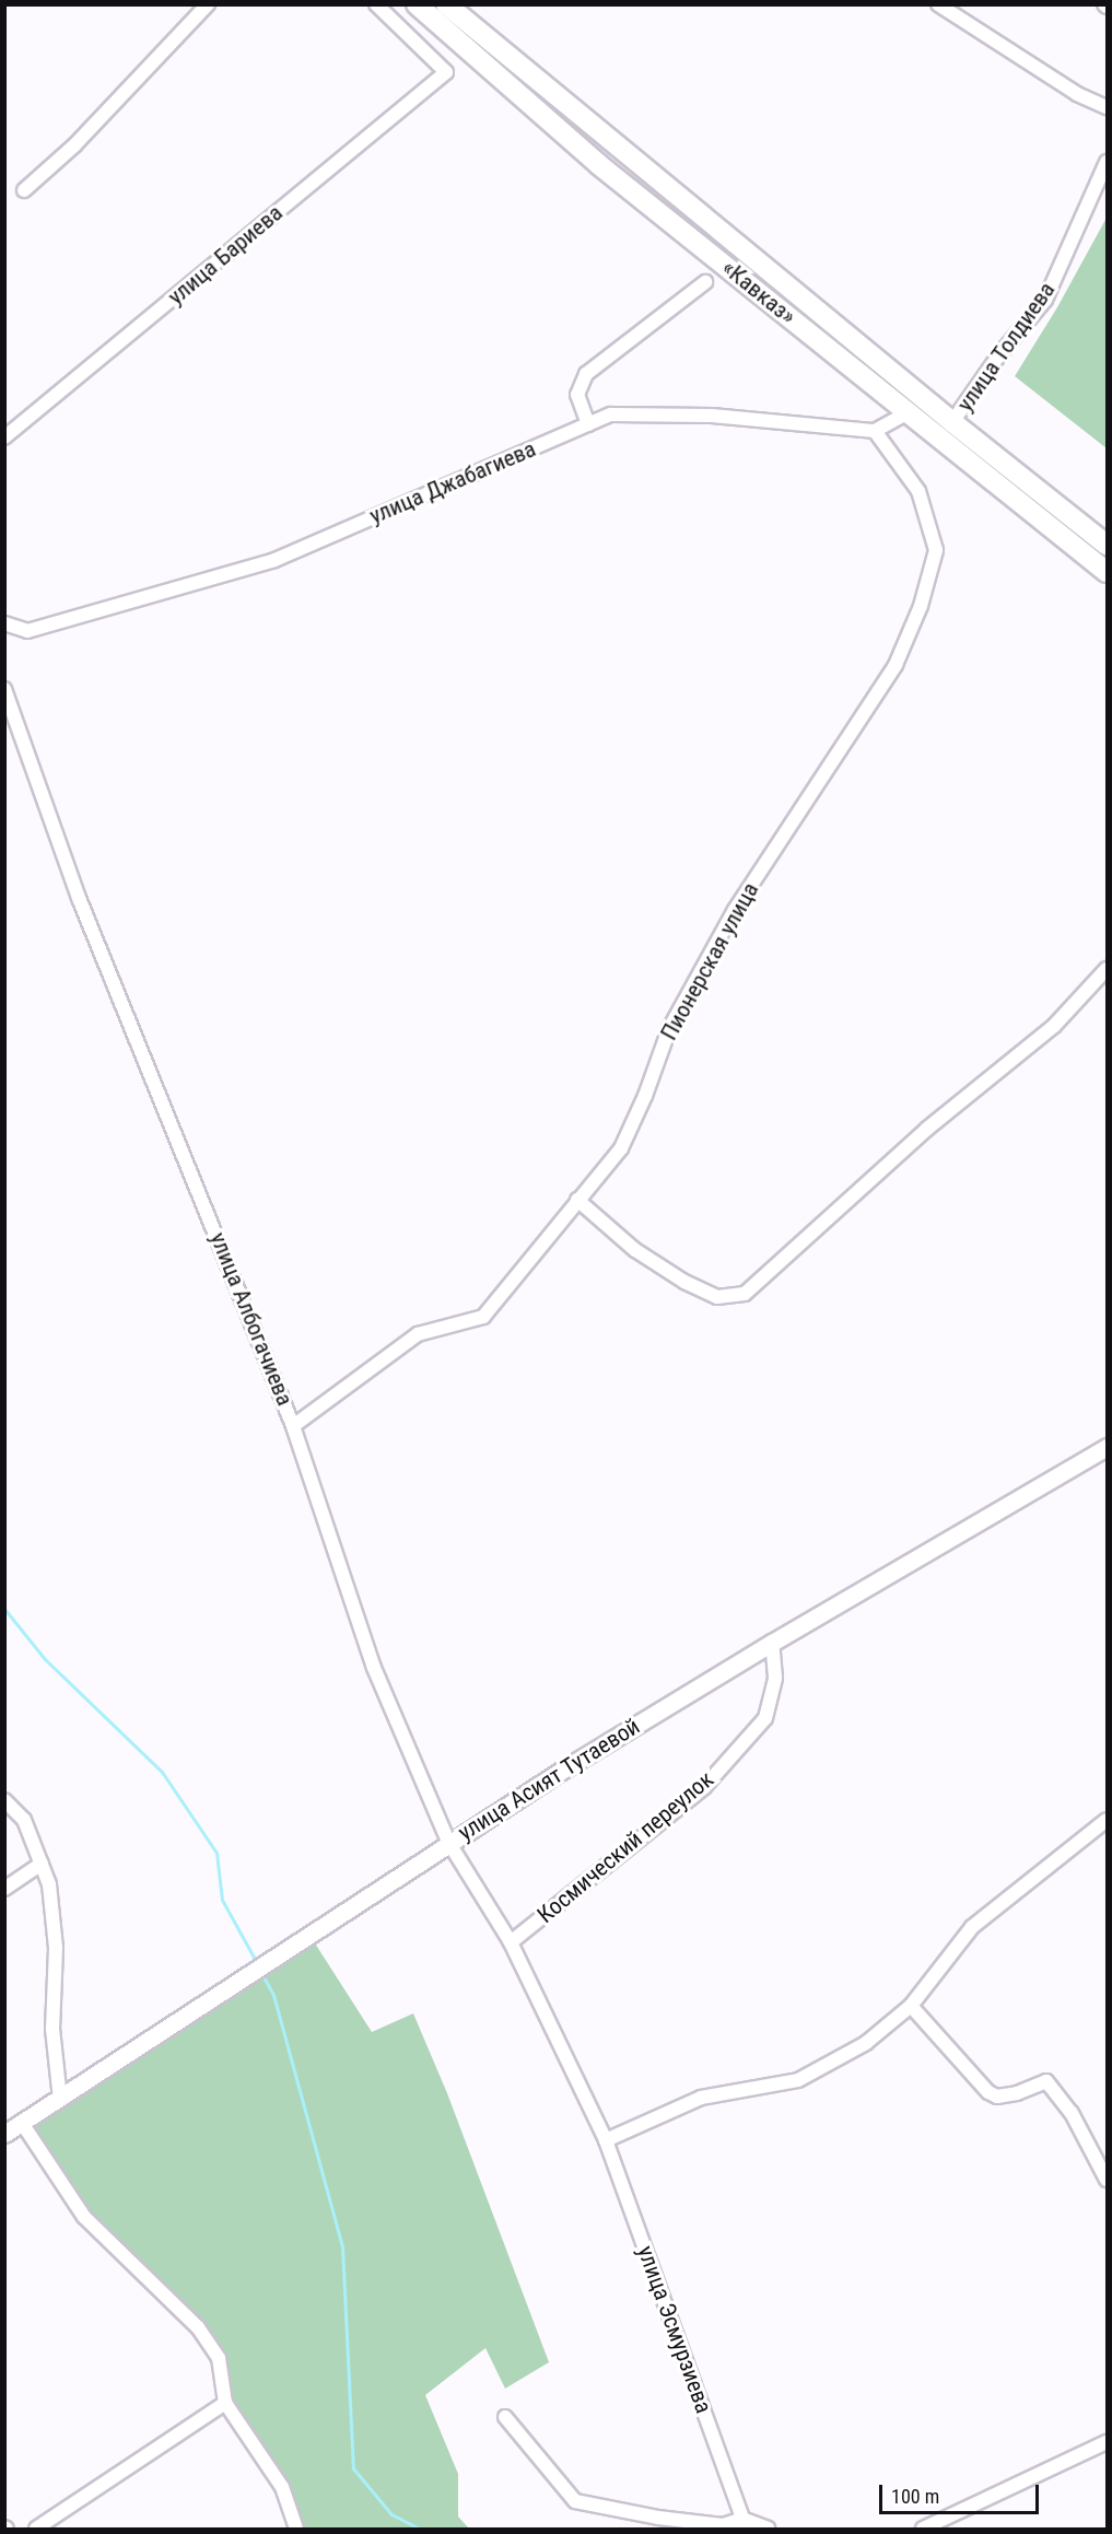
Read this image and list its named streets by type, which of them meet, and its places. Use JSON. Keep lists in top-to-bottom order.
{
  "streets": {
    "highway": ["«Кавказ»"],
    "main road": ["улица Асият Тутаевой"],
    "street": [
      "улица Бариева",
      "улица Толдиева",
      "улица Джабагиева",
      "Пионерская улица",
      "улица Албогачиева",
      "Космический переулок",
      "улица Эсмурзиева"
    ]
  },
  "crossings": [
    ["«Кавказ»", "улица Толдиева"],
    ["улица Джабагиева", "Пионерская улица"],
    ["Пионерская улица", "улица Албогачиева"],
    ["улица Албогачиева", "улица Асият Тутаевой"],
    ["улица Албогачиева", "Космический переулок"],
    ["улица Албогачиева", "улица Эсмурзиева"],
    ["улица Асият Тутаевой", "Космический переулок"],
    ["Космический переулок", "улица Эсмурзиева"]
  ],
  "scale_bar": "100 m"
}
